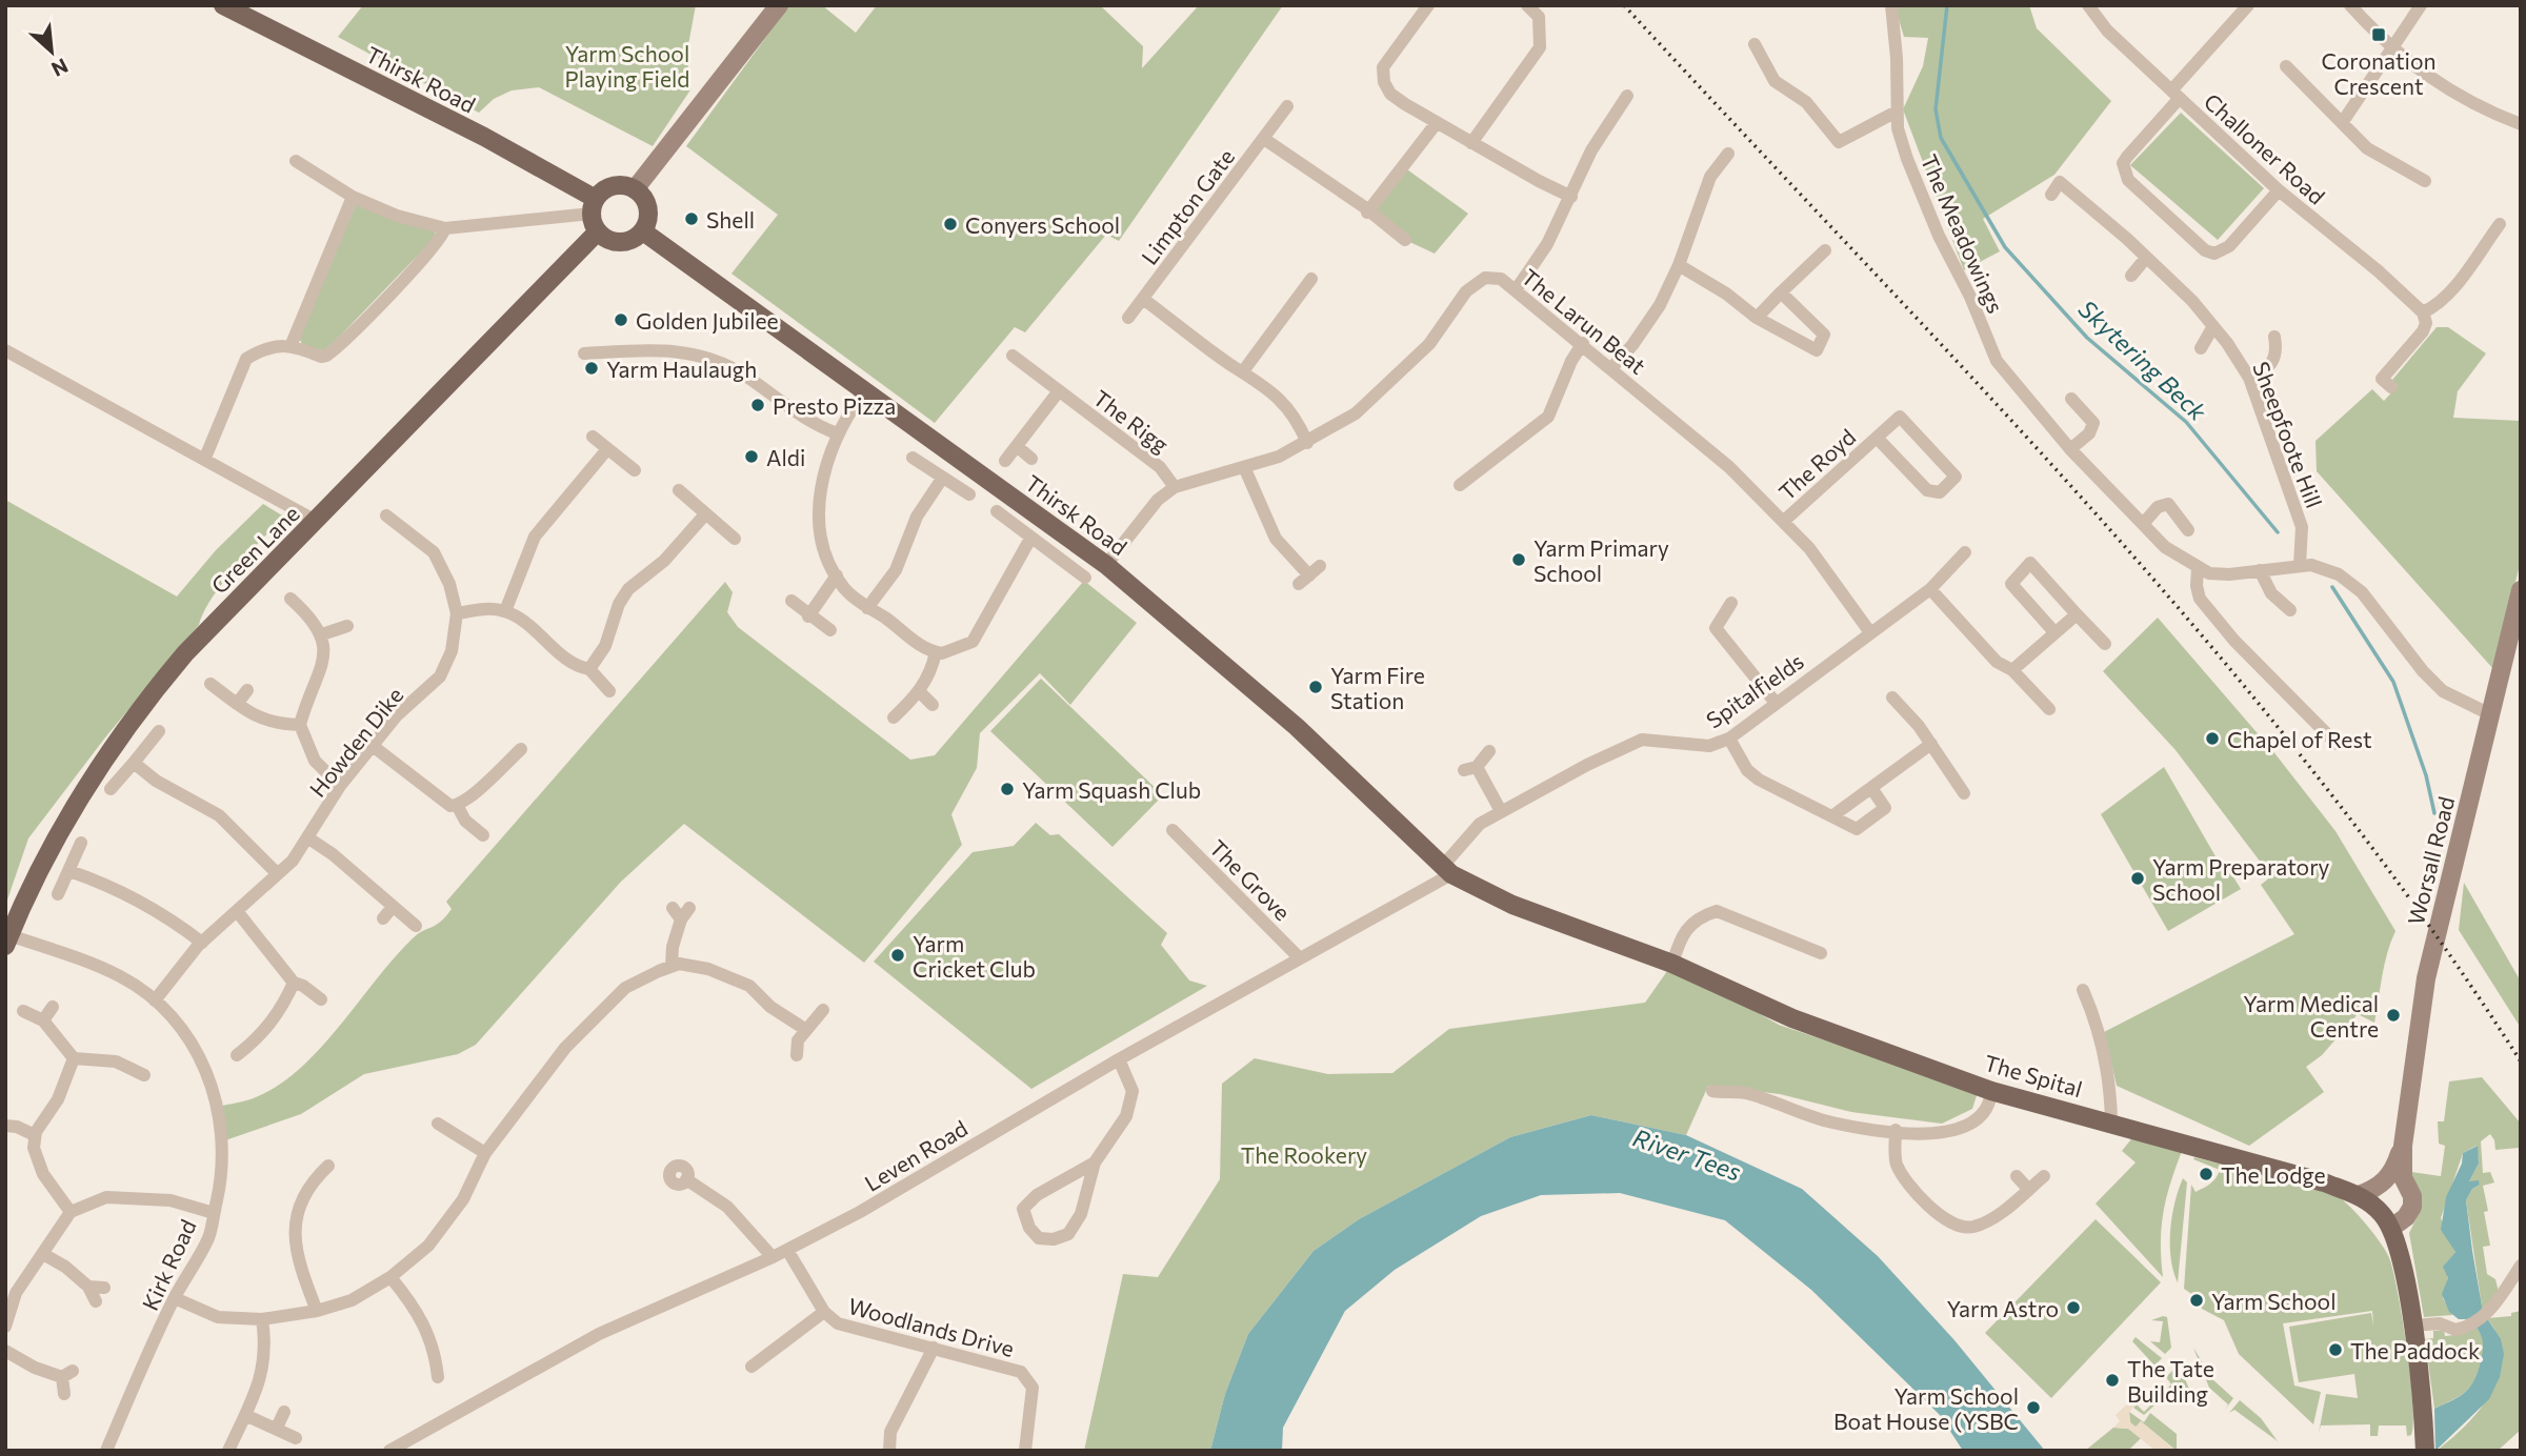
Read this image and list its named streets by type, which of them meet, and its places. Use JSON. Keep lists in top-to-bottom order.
{
  "streets": {
    "main road": [
      "Thirsk Road",
      "Green Lane",
      "Worsall Road",
      "The Spital"
    ],
    "street": [
      "Challoner Road",
      "Limpton Gate",
      "The Meadowings",
      "The Larun Beat",
      "The Rigg",
      "Sheepfoote Hill",
      "The Royd",
      "Spitalfields",
      "Howden Dike",
      "The Grove",
      "Leven Road",
      "Kirk Road",
      "Woodlands Drive"
    ]
  },
  "crossings": [
    ["Thirsk Road", "The Larun Beat"],
    ["Thirsk Road", "Green Lane"],
    ["Thirsk Road", "Spitalfields"],
    ["Thirsk Road", "The Spital"],
    ["Thirsk Road", "Leven Road"],
    ["Limpton Gate", "The Larun Beat"],
    ["The Meadowings", "Sheepfoote Hill"],
    ["The Meadowings", "Worsall Road"],
    ["The Larun Beat", "The Rigg"],
    ["The Larun Beat", "The Royd"],
    ["The Larun Beat", "Spitalfields"],
    ["Green Lane", "Kirk Road"],
    ["Spitalfields", "The Spital"],
    ["Spitalfields", "Leven Road"],
    ["Howden Dike", "Kirk Road"],
    ["Worsall Road", "The Spital"],
    ["The Grove", "Leven Road"],
    ["The Spital", "Leven Road"],
    ["Leven Road", "Woodlands Drive"]
  ],
  "water": ["Skytering Beck", "River Tees"],
  "parks": ["Yarm School Playing Field", "The Rookery"],
  "places": {
    "transit": ["Coronation Crescent"],
    "other": [
      "Shell",
      "Conyers School",
      "Golden Jubilee",
      "Yarm Haulaugh",
      "Presto Pizza",
      "Aldi",
      "Yarm Primary School",
      "Yarm Fire Station",
      "Chapel of Rest",
      "Yarm Squash Club",
      "Yarm Preparatory School",
      "Yarm Cricket Club",
      "Yarm Medical Centre",
      "The Lodge",
      "Yarm School",
      "Yarm Astro",
      "The Paddock",
      "The Tate Building",
      "Yarm School Boat House (YSBC"
    ]
  },
  "north": "bottom right"
}
